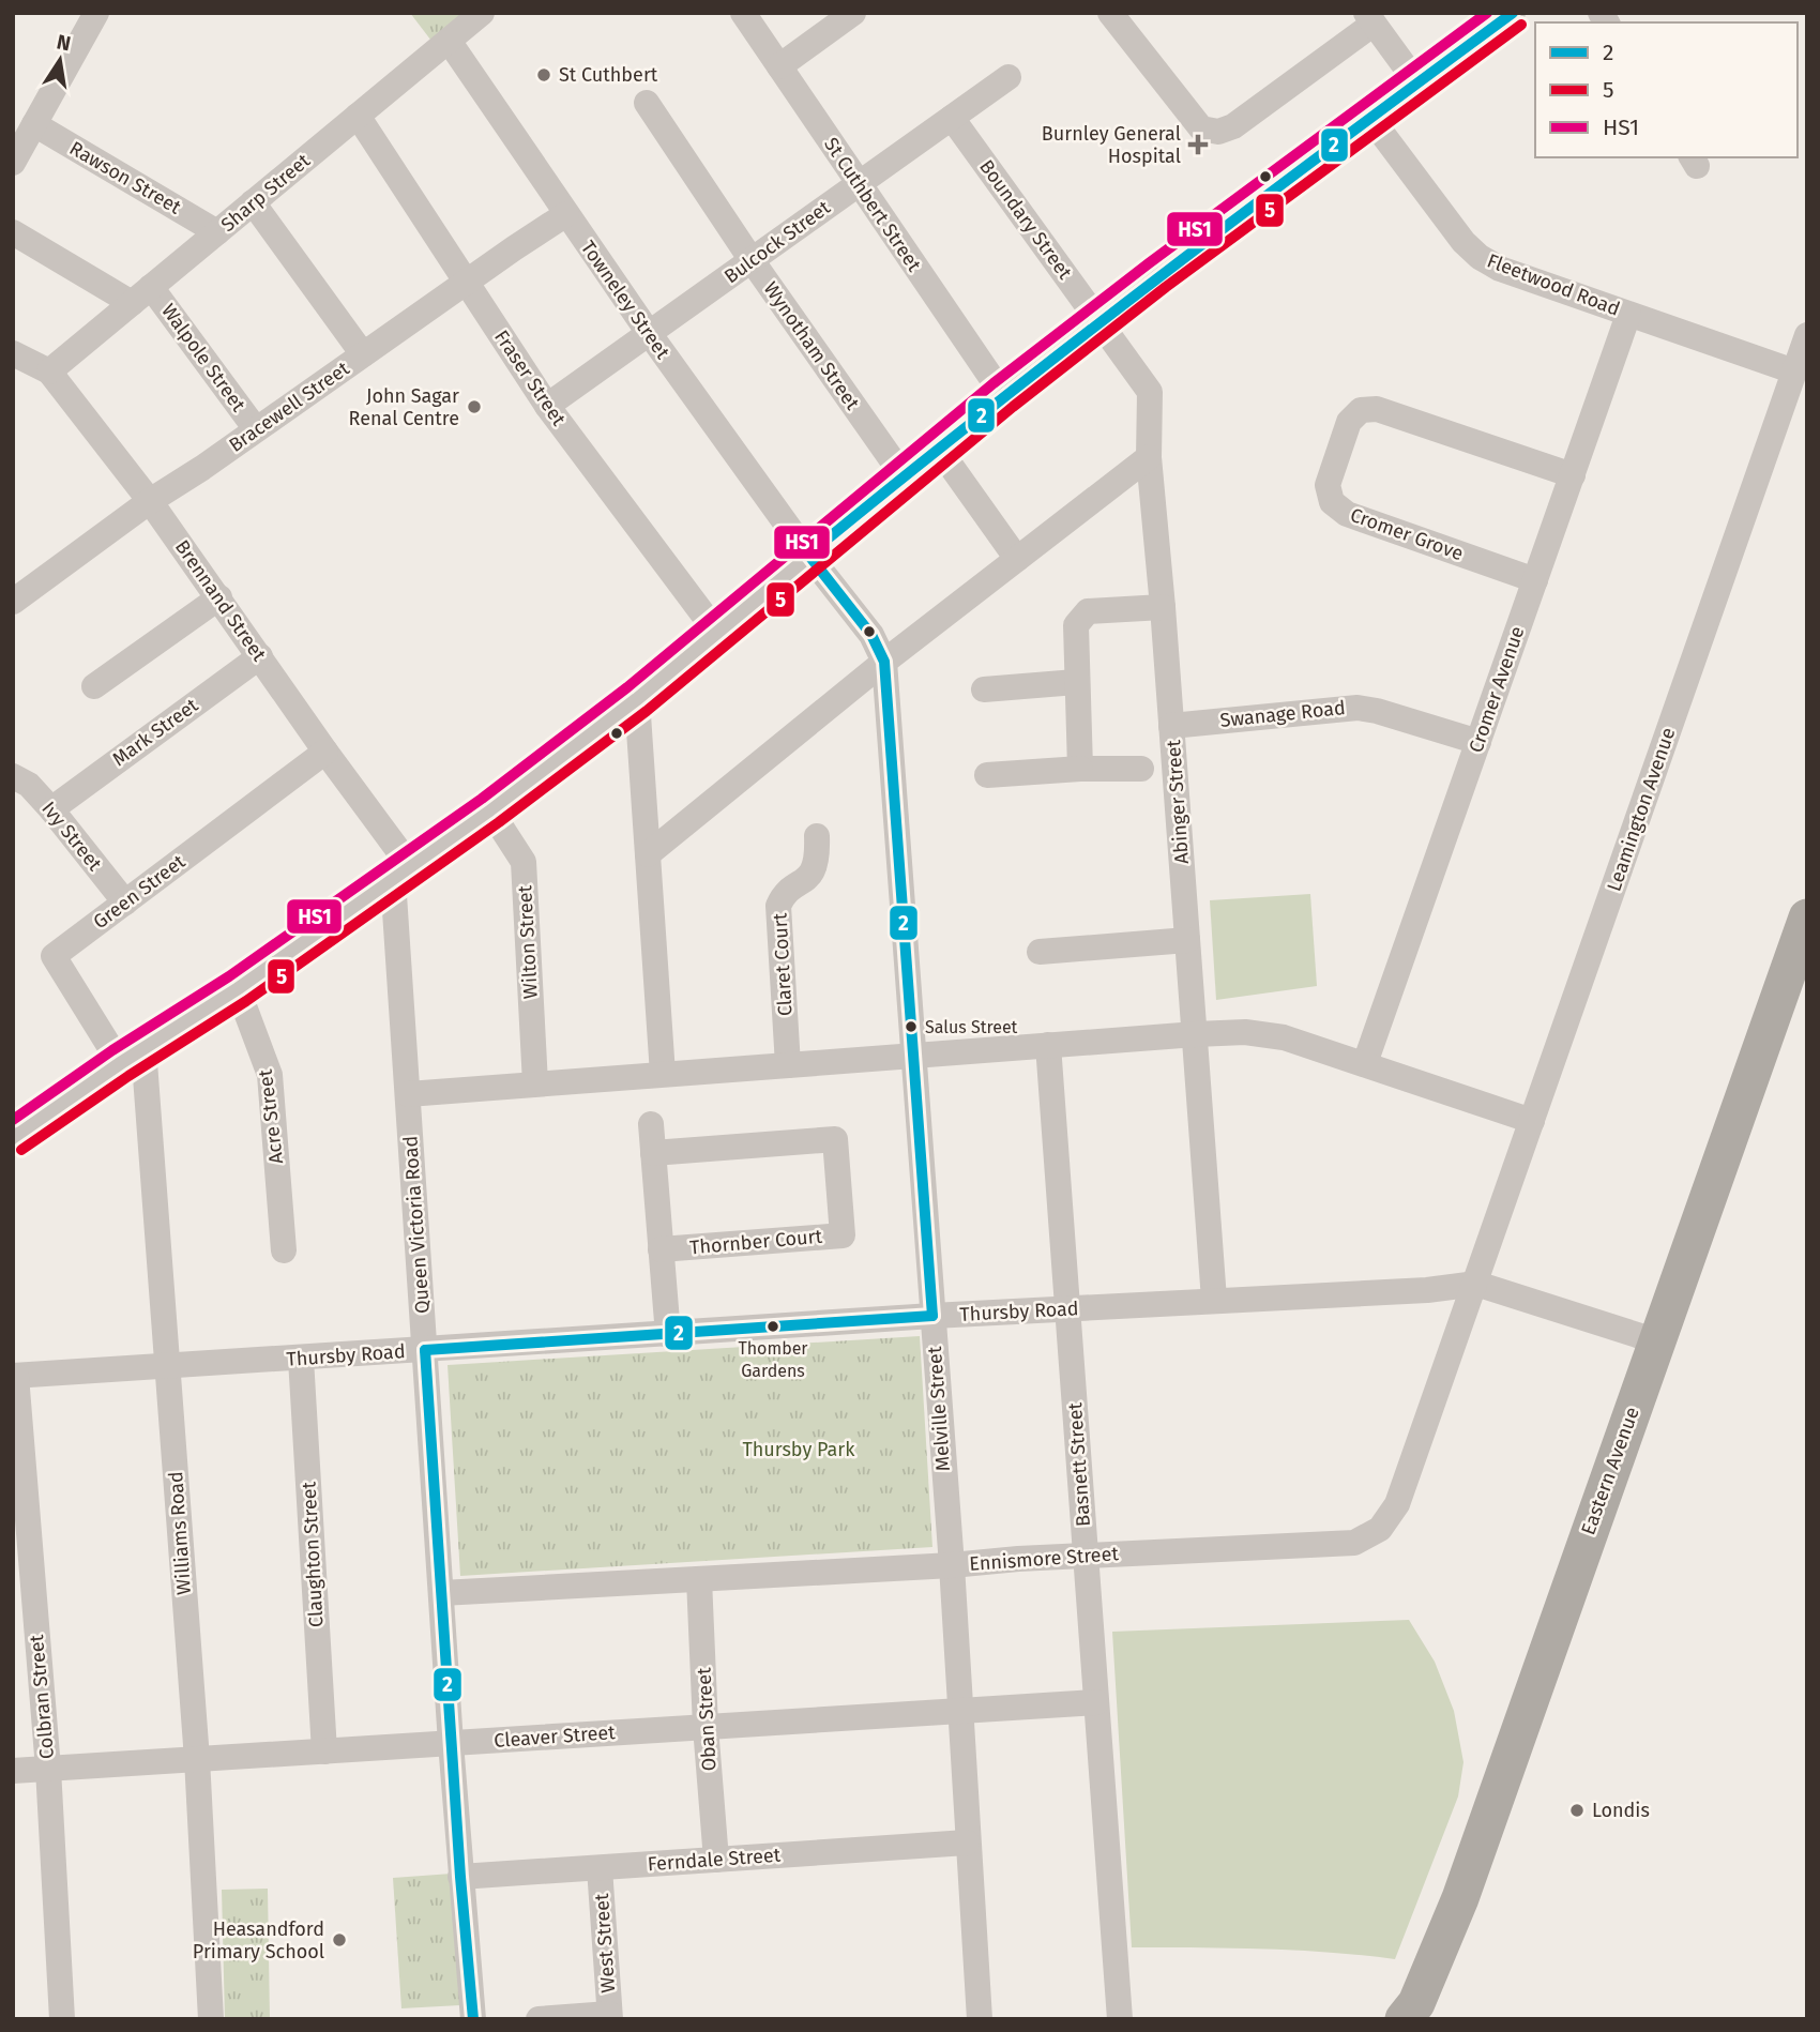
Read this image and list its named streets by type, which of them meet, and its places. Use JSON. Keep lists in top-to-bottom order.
{
  "streets": {
    "highway": ["Eastern Avenue"],
    "street": [
      "Rawson Street",
      "Sharp Street",
      "St Cuthbert Street",
      "Boundary Street",
      "Bulcock Street",
      "Fleetwood Road",
      "Towneley Street",
      "Wynotham Street",
      "Walpole Street",
      "Fraser Street",
      "Bracewell Street",
      "Cromer Grove",
      "Brennand Street",
      "Cromer Avenue",
      "Swanage Road",
      "Mark Street",
      "Abinger Street",
      "Leamington Avenue",
      "Ivy Street",
      "Green Street",
      "Wilton Street",
      "Claret Court",
      "Acre Street",
      "Queen Victoria Road",
      "Thornber Court",
      "Thursby Road",
      "Melville Street",
      "Basnett Street",
      "Williams Road",
      "Claughton Street",
      "Ennismore Street",
      "Colbran Street",
      "Oban Street",
      "Cleaver Street",
      "Ferndale Street",
      "West Street"
    ]
  },
  "crossings": [
    ["Rawson Street", "Sharp Street"],
    ["Sharp Street", "Towneley Street"],
    ["Sharp Street", "Walpole Street"],
    ["Sharp Street", "Fraser Street"],
    ["Sharp Street", "Brennand Street"],
    ["St Cuthbert Street", "Bulcock Street"],
    ["Boundary Street", "Bulcock Street"],
    ["Boundary Street", "Abinger Street"],
    ["Bulcock Street", "Towneley Street"],
    ["Bulcock Street", "Wynotham Street"],
    ["Bulcock Street", "Fraser Street"],
    ["Fleetwood Road", "Cromer Avenue"],
    ["Fleetwood Road", "Leamington Avenue"],
    ["Towneley Street", "Bracewell Street"],
    ["Towneley Street", "Melville Street"],
    ["Walpole Street", "Bracewell Street"],
    ["Fraser Street", "Bracewell Street"],
    ["Bracewell Street", "Brennand Street"],
    ["Cromer Grove", "Cromer Avenue"],
    ["Brennand Street", "Mark Street"],
    ["Brennand Street", "Green Street"],
    ["Brennand Street", "Queen Victoria Road"],
    ["Cromer Avenue", "Swanage Road"],
    ["Swanage Road", "Abinger Street"],
    ["Mark Street", "Ivy Street"],
    ["Abinger Street", "Thursby Road"],
    ["Leamington Avenue", "Thursby Road"],
    ["Leamington Avenue", "Ennismore Street"],
    ["Ivy Street", "Green Street"],
    ["Queen Victoria Road", "Thursby Road"],
    ["Queen Victoria Road", "Ennismore Street"],
    ["Queen Victoria Road", "Cleaver Street"],
    ["Queen Victoria Road", "Ferndale Street"],
    ["Thursby Road", "Melville Street"],
    ["Thursby Road", "Basnett Street"],
    ["Thursby Road", "Eastern Avenue"],
    ["Thursby Road", "Williams Road"],
    ["Thursby Road", "Claughton Street"],
    ["Thursby Road", "Ennismore Street"],
    ["Thursby Road", "Colbran Street"],
    ["Melville Street", "Ennismore Street"],
    ["Melville Street", "Cleaver Street"],
    ["Melville Street", "Ferndale Street"],
    ["Basnett Street", "Ennismore Street"],
    ["Basnett Street", "Cleaver Street"],
    ["Williams Road", "Cleaver Street"],
    ["Claughton Street", "Cleaver Street"],
    ["Ennismore Street", "Oban Street"],
    ["Colbran Street", "Cleaver Street"],
    ["Oban Street", "Cleaver Street"],
    ["Oban Street", "Ferndale Street"],
    ["Ferndale Street", "West Street"]
  ],
  "parks": ["Thursby Park"],
  "places": {
    "other": [
      "St Cuthbert",
      "John Sagar Renal Centre",
      "Salus Street",
      "Thomber Gardens",
      "Londis",
      "Heasandford Primary School"
    ],
    "health": ["Burnley General Hospital"]
  },
  "lines": ["transit line 2", "transit line HS1", "transit line 5"],
  "legend": ["2", "5", "HS1"],
  "north": "top"
}
